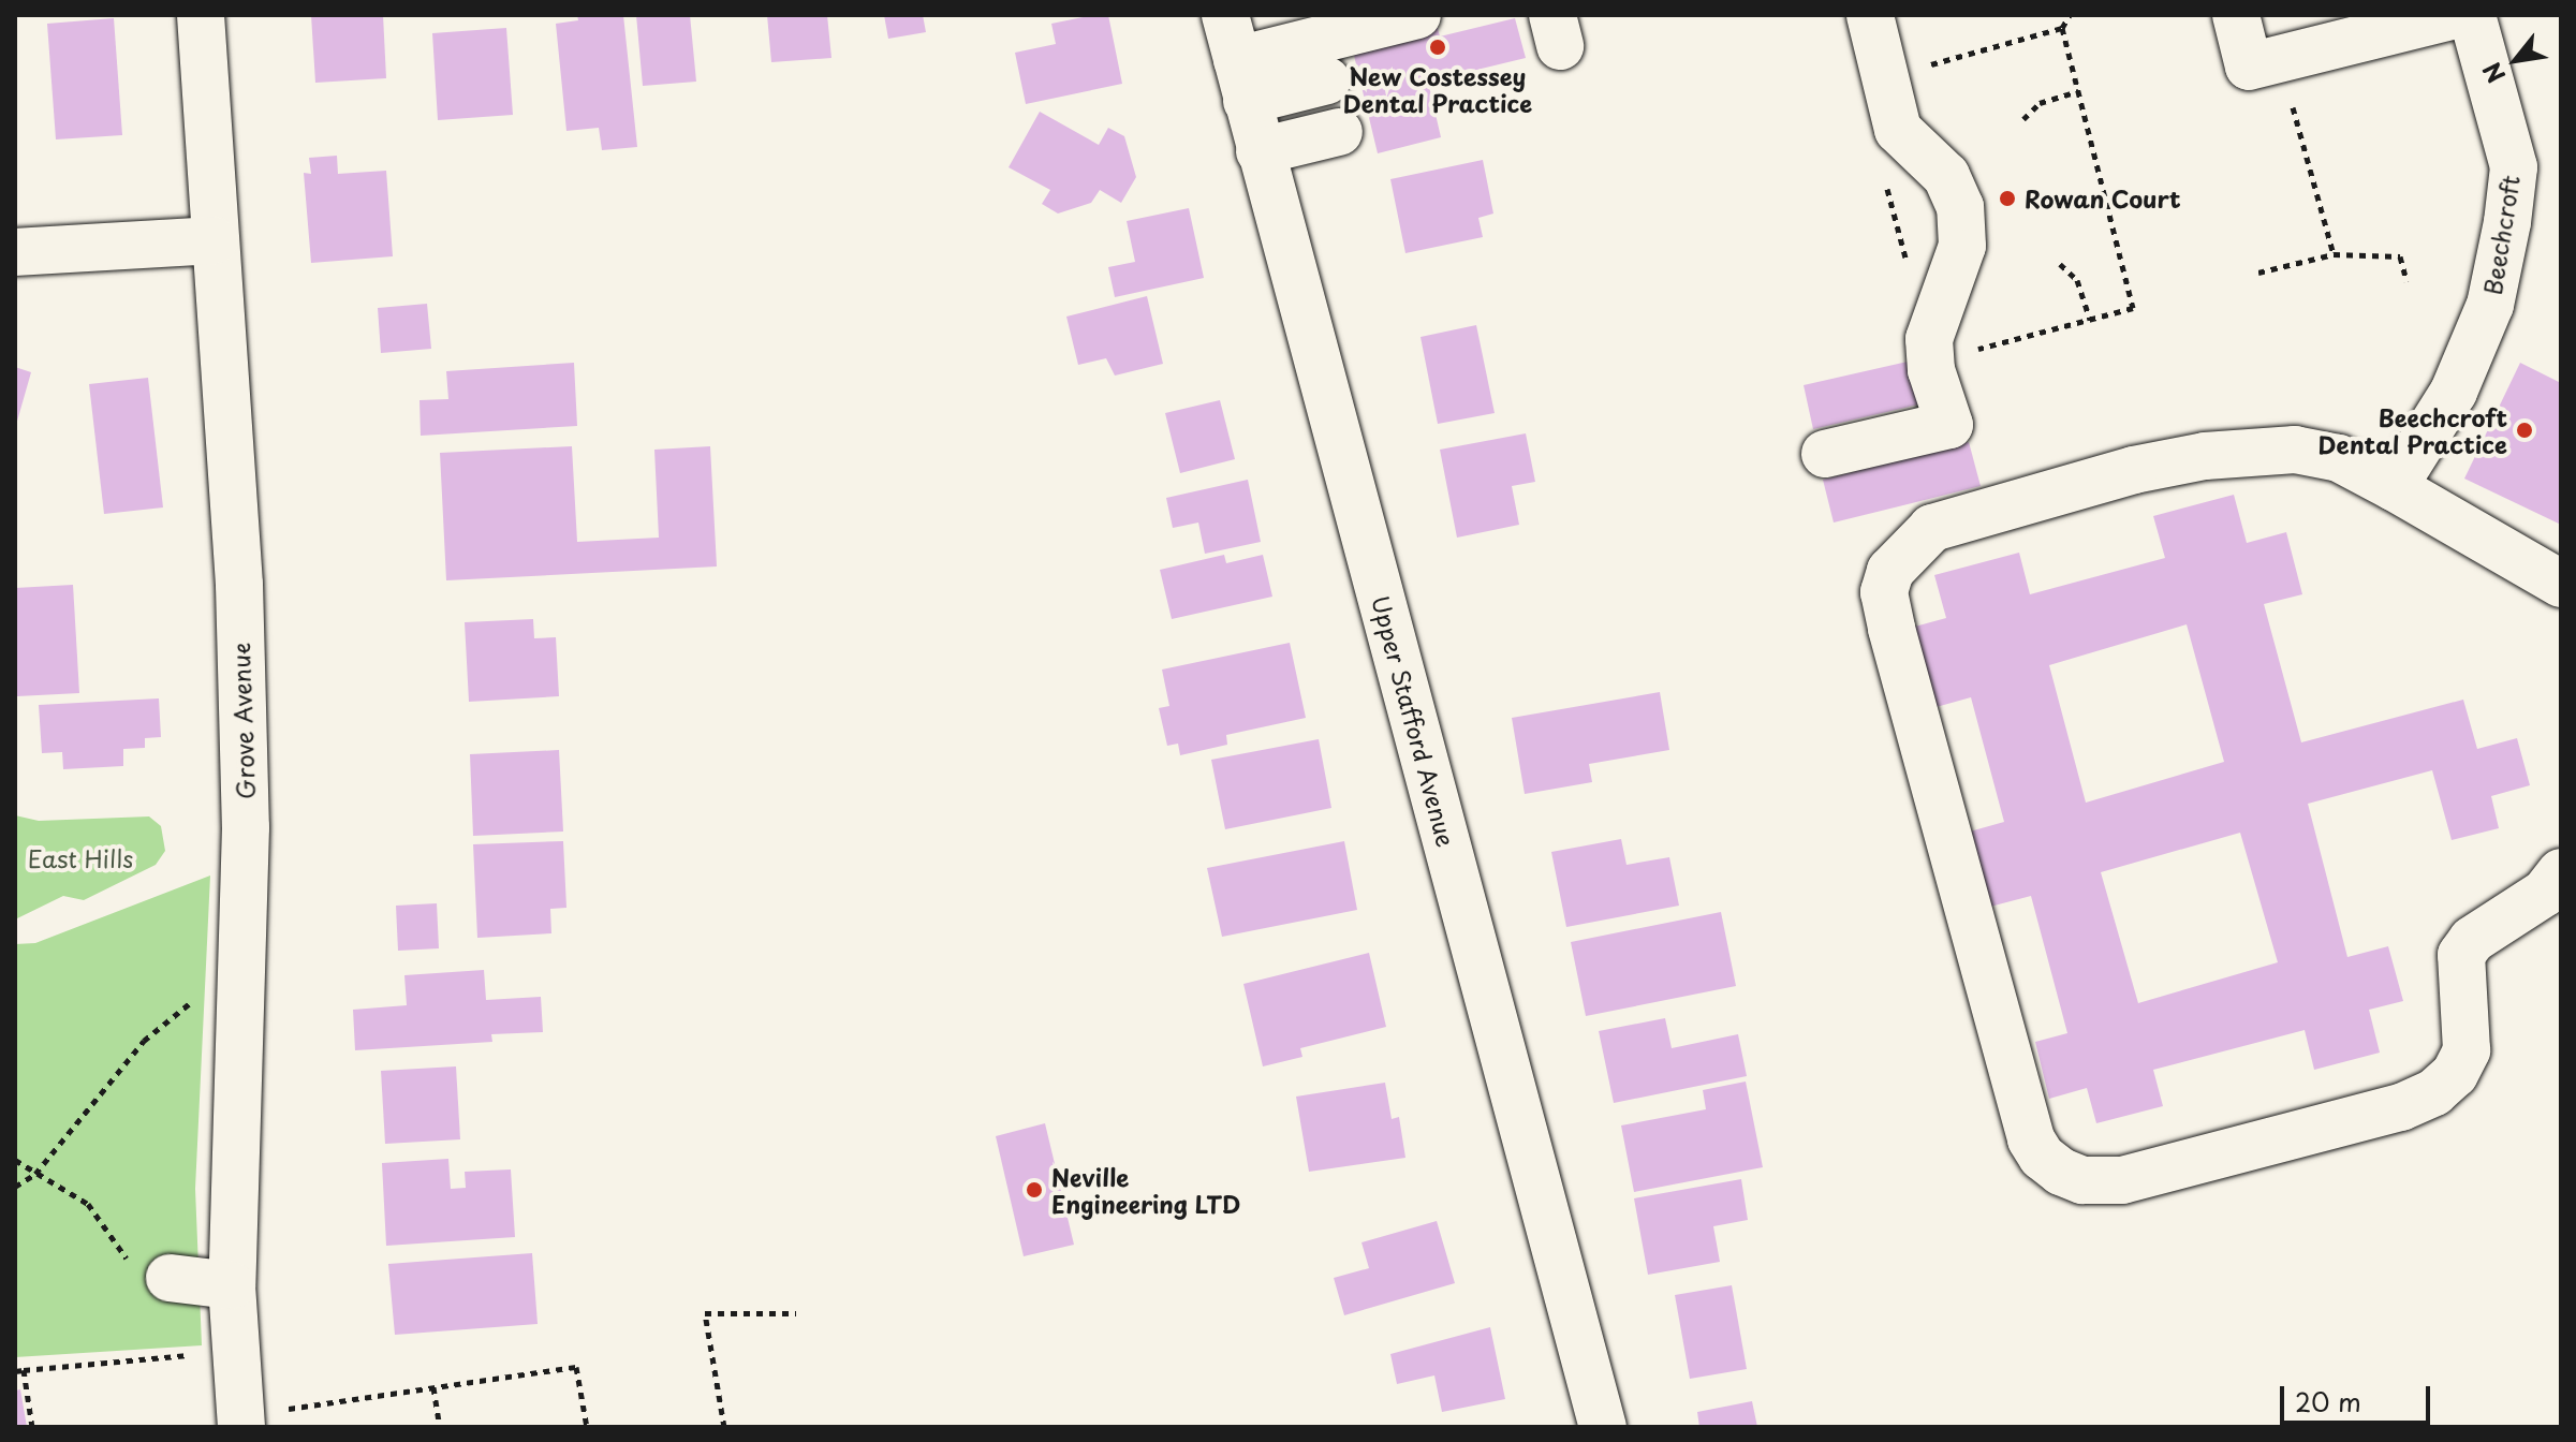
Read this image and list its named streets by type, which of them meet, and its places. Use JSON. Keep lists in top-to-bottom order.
{
  "streets": {
    "street": ["Beechcroft", "Grove Avenue", "Upper Stafford Avenue"]
  },
  "parks": ["East Hills"],
  "places": [
    "New Costessey Dental Practice",
    "Rowan Court",
    "Beechcroft Dental Practice",
    "Neville Engineering LTD"
  ],
  "scale_bar": "20 m",
  "north": "bottom left"
}
